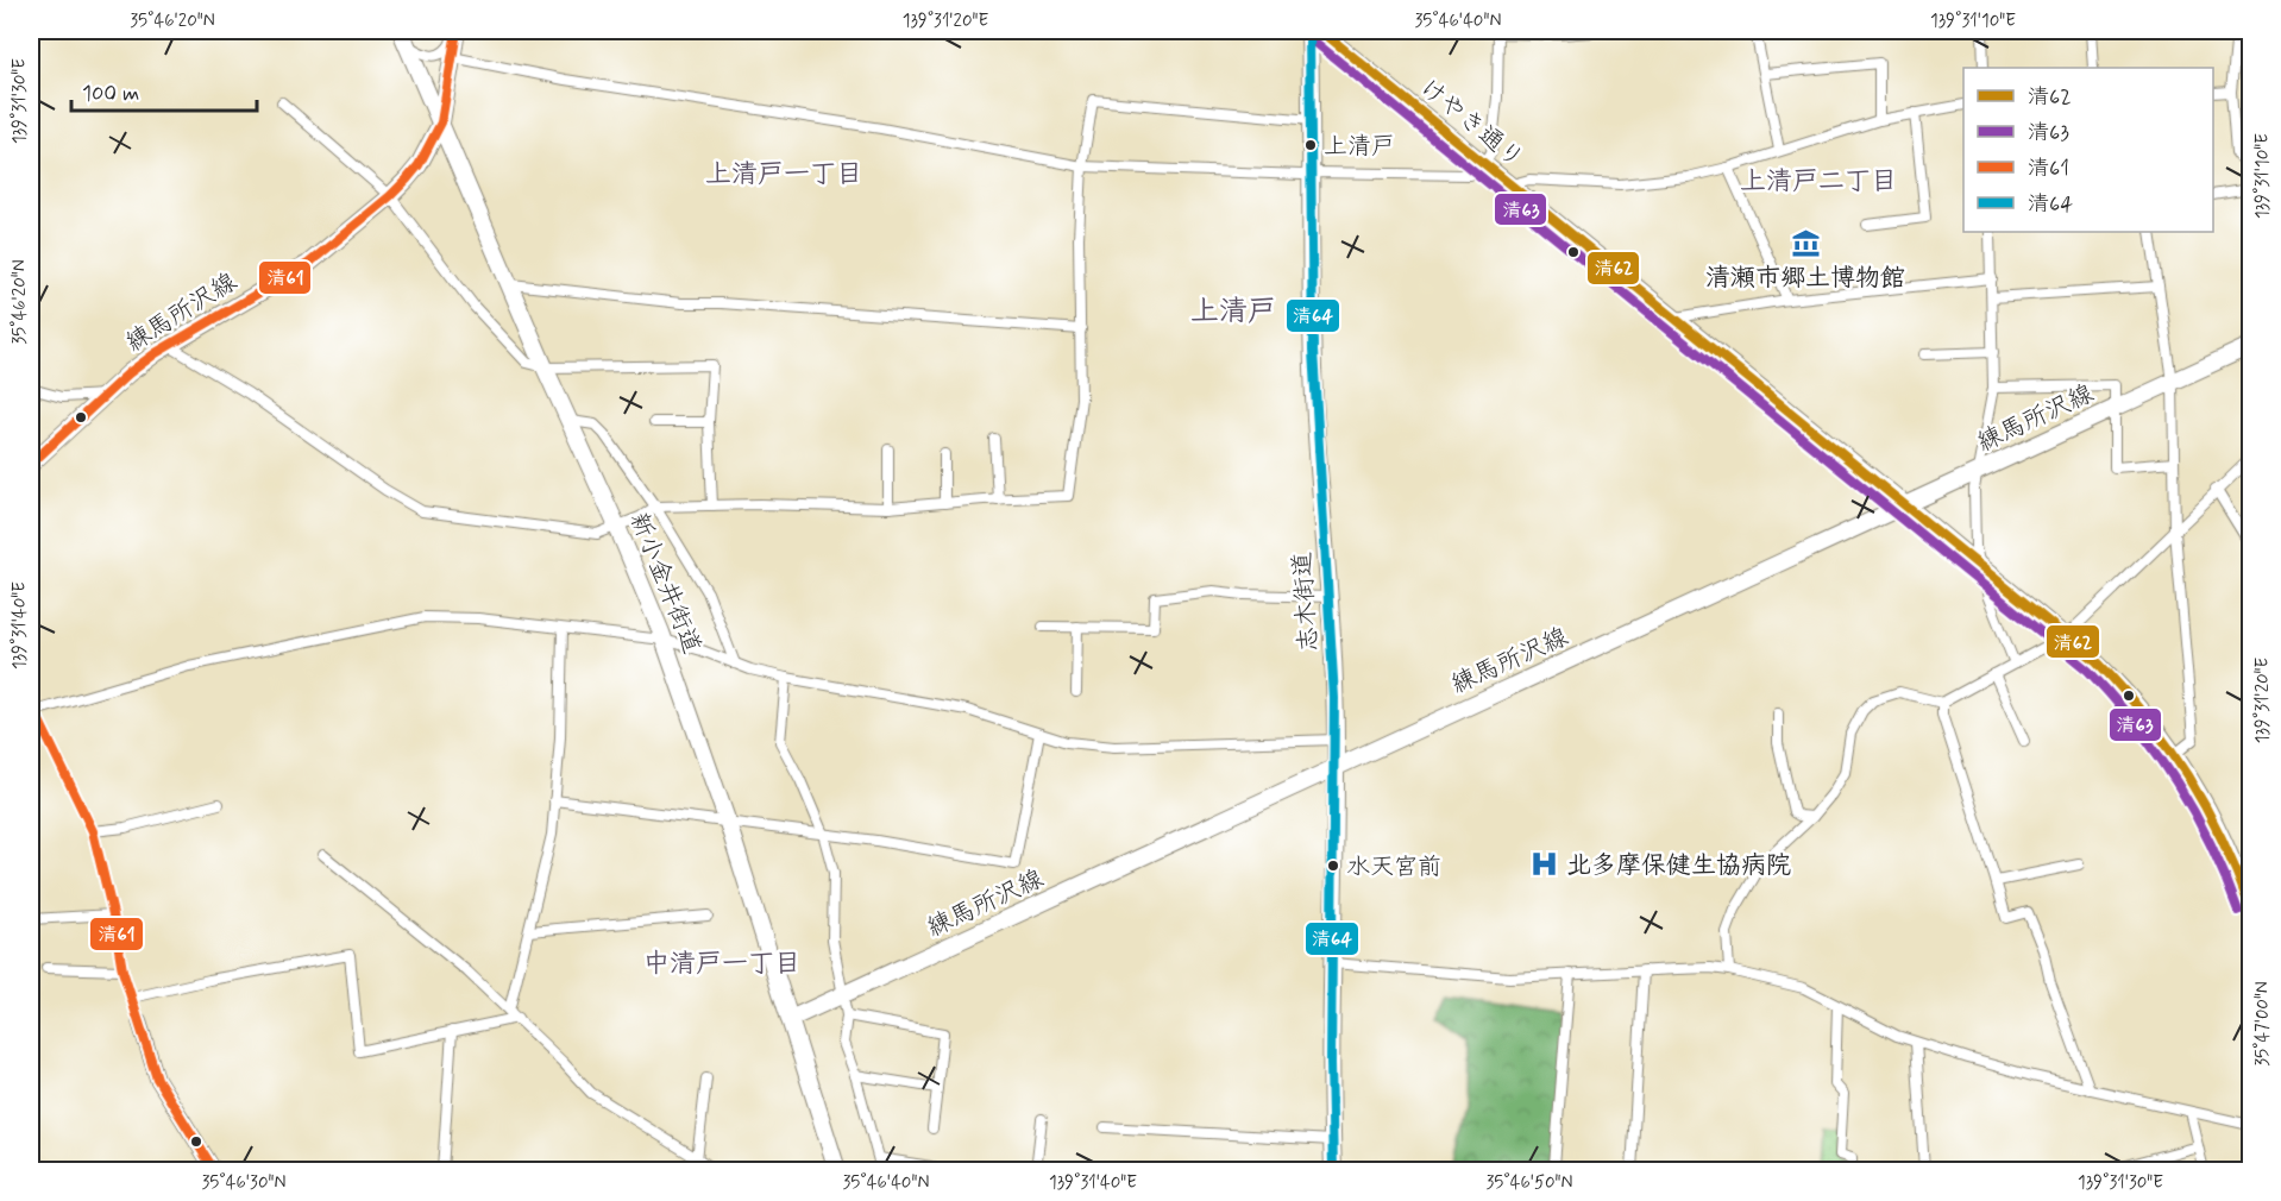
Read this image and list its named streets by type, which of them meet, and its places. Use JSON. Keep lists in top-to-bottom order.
{
  "streets": {
    "main road": ["練馬所沢線", "新小金井街道", "志木街道"],
    "street": ["けやき通り"]
  },
  "crossings": [
    ["けやき通り", "練馬所沢線"],
    ["練馬所沢線", "新小金井街道"],
    ["練馬所沢線", "志木街道"]
  ],
  "districts": [
    "上清戸一丁目",
    "上清戸二丁目",
    "上清戸",
    "中清戸一丁目"
  ],
  "places": {
    "other": ["上清戸", "水天宮前"],
    "museum": ["清瀬市郷土博物館"],
    "hospital": ["北多摩保健生協病院"]
  },
  "lines": [
    "transit line 清62",
    "transit line 清61",
    "transit line 清64",
    "transit line 清63"
  ],
  "legend": [
    "清62",
    "清63",
    "清61",
    "清64"
  ],
  "scale_bar": "100 m",
  "coordinates": [
    "35°46'20\"N",
    "139°31'20\"E",
    "35°46'40\"N",
    "139°31'10\"E",
    "139°31'30\"E",
    "139°31'40\"E",
    "35°47'00\"N",
    "35°46'30\"N",
    "35°46'50\"N"
  ]
}
